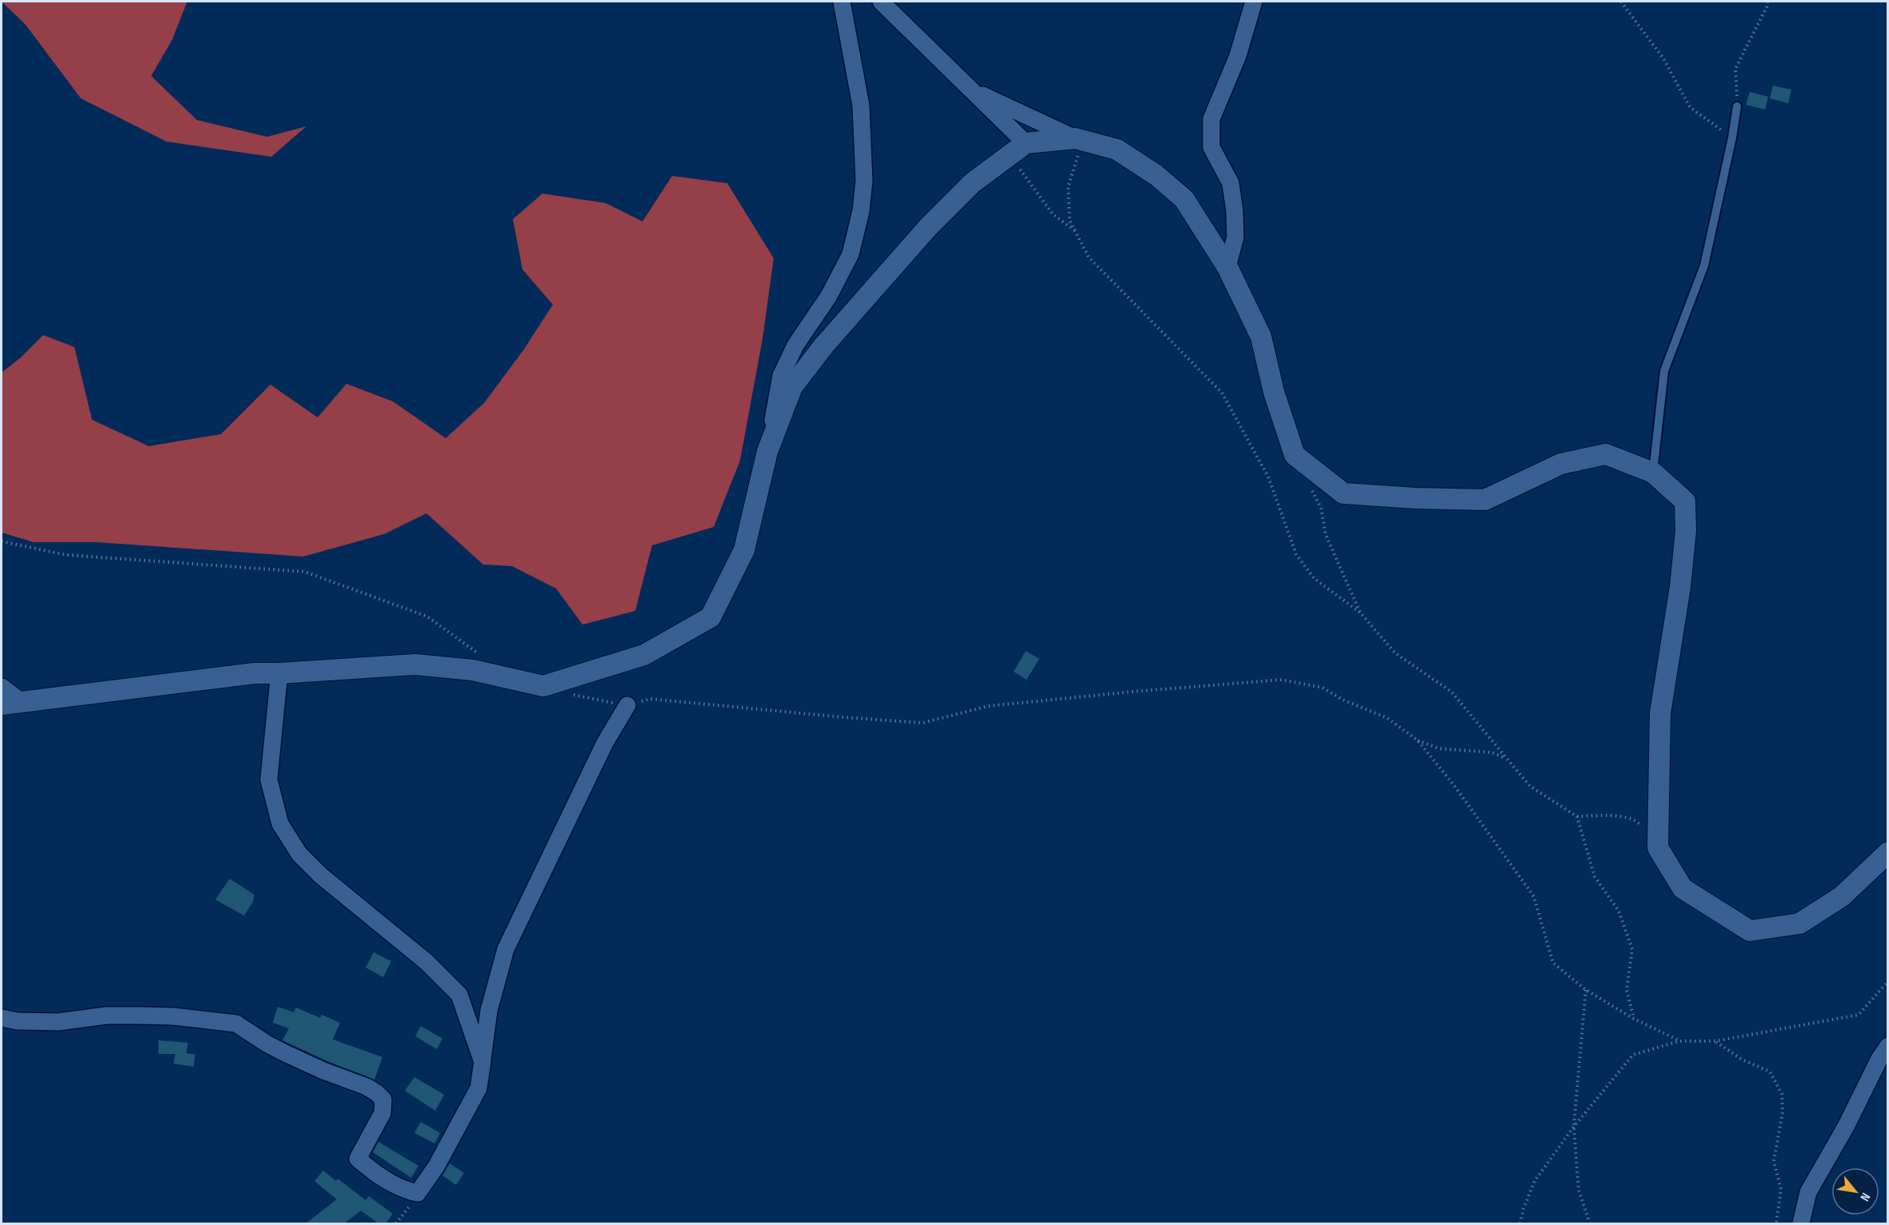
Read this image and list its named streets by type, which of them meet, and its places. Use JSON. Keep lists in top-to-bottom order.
{
  "north": "bottom right"
}
